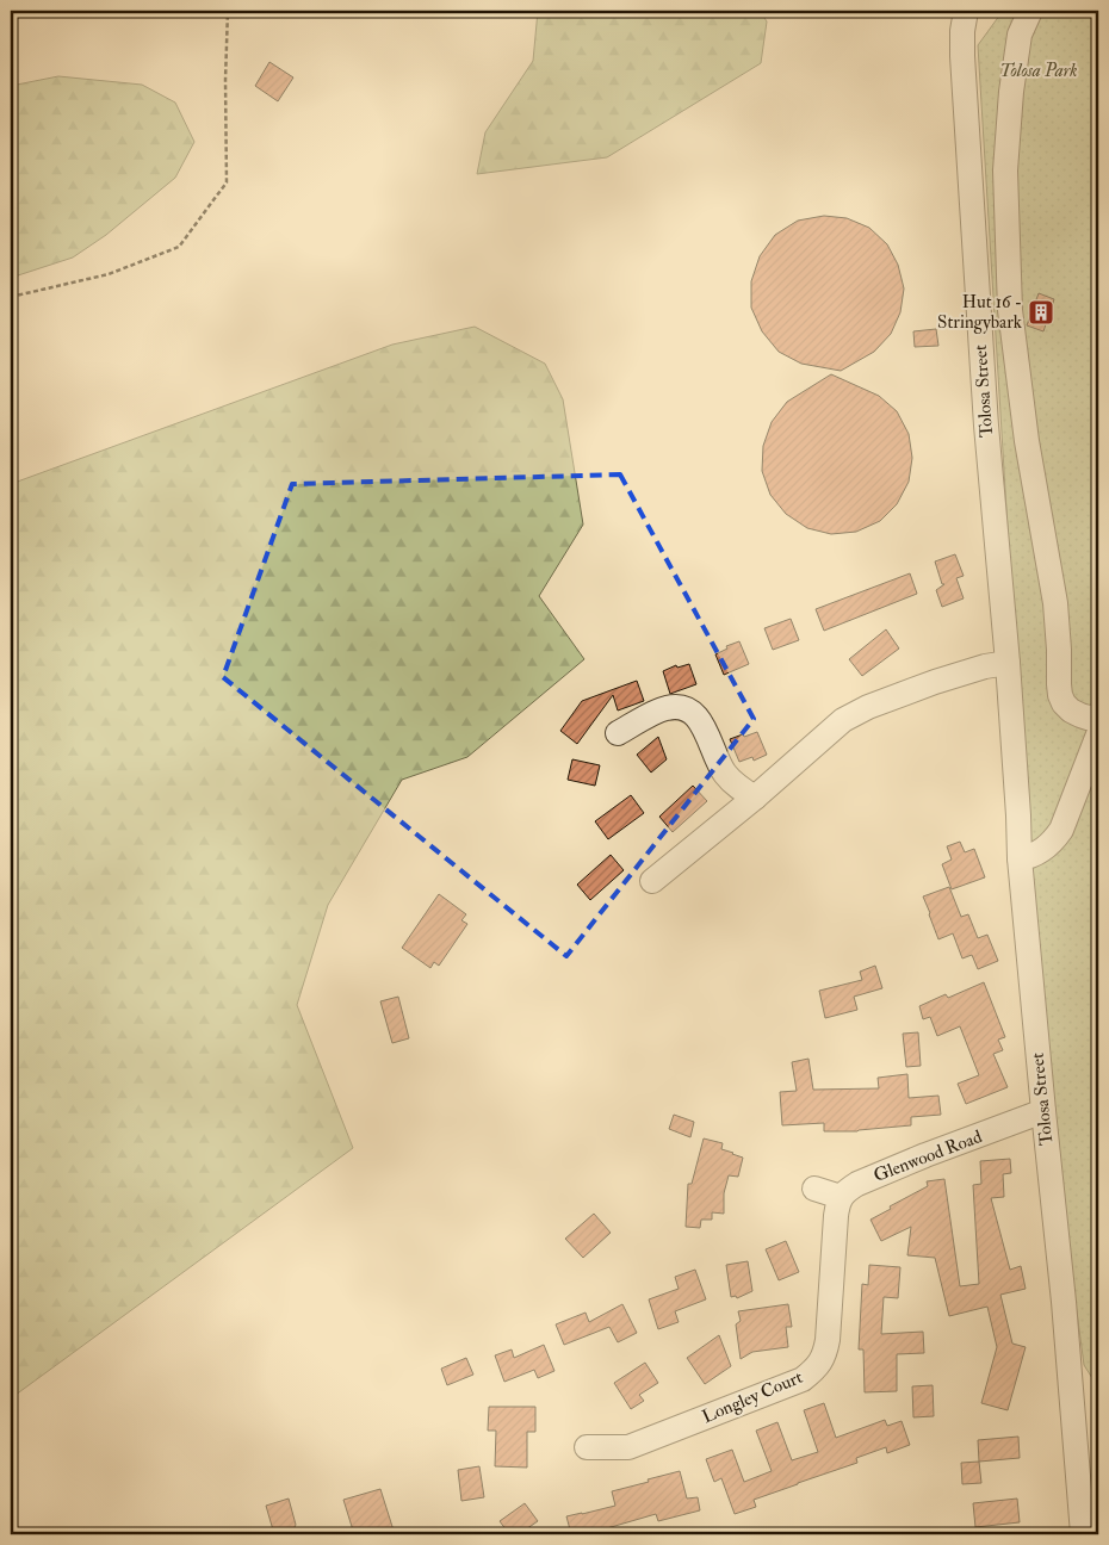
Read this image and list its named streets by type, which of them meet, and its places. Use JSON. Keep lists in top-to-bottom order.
{
  "streets": {
    "street": ["Tolosa Street", "Glenwood Road", "Longley Court"]
  },
  "crossings": [
    ["Tolosa Street", "Glenwood Road"],
    ["Glenwood Road", "Longley Court"]
  ],
  "parks": ["Tolosa Park"],
  "places": {
    "building": ["Hut 16 - Stringybark"]
  }
}
